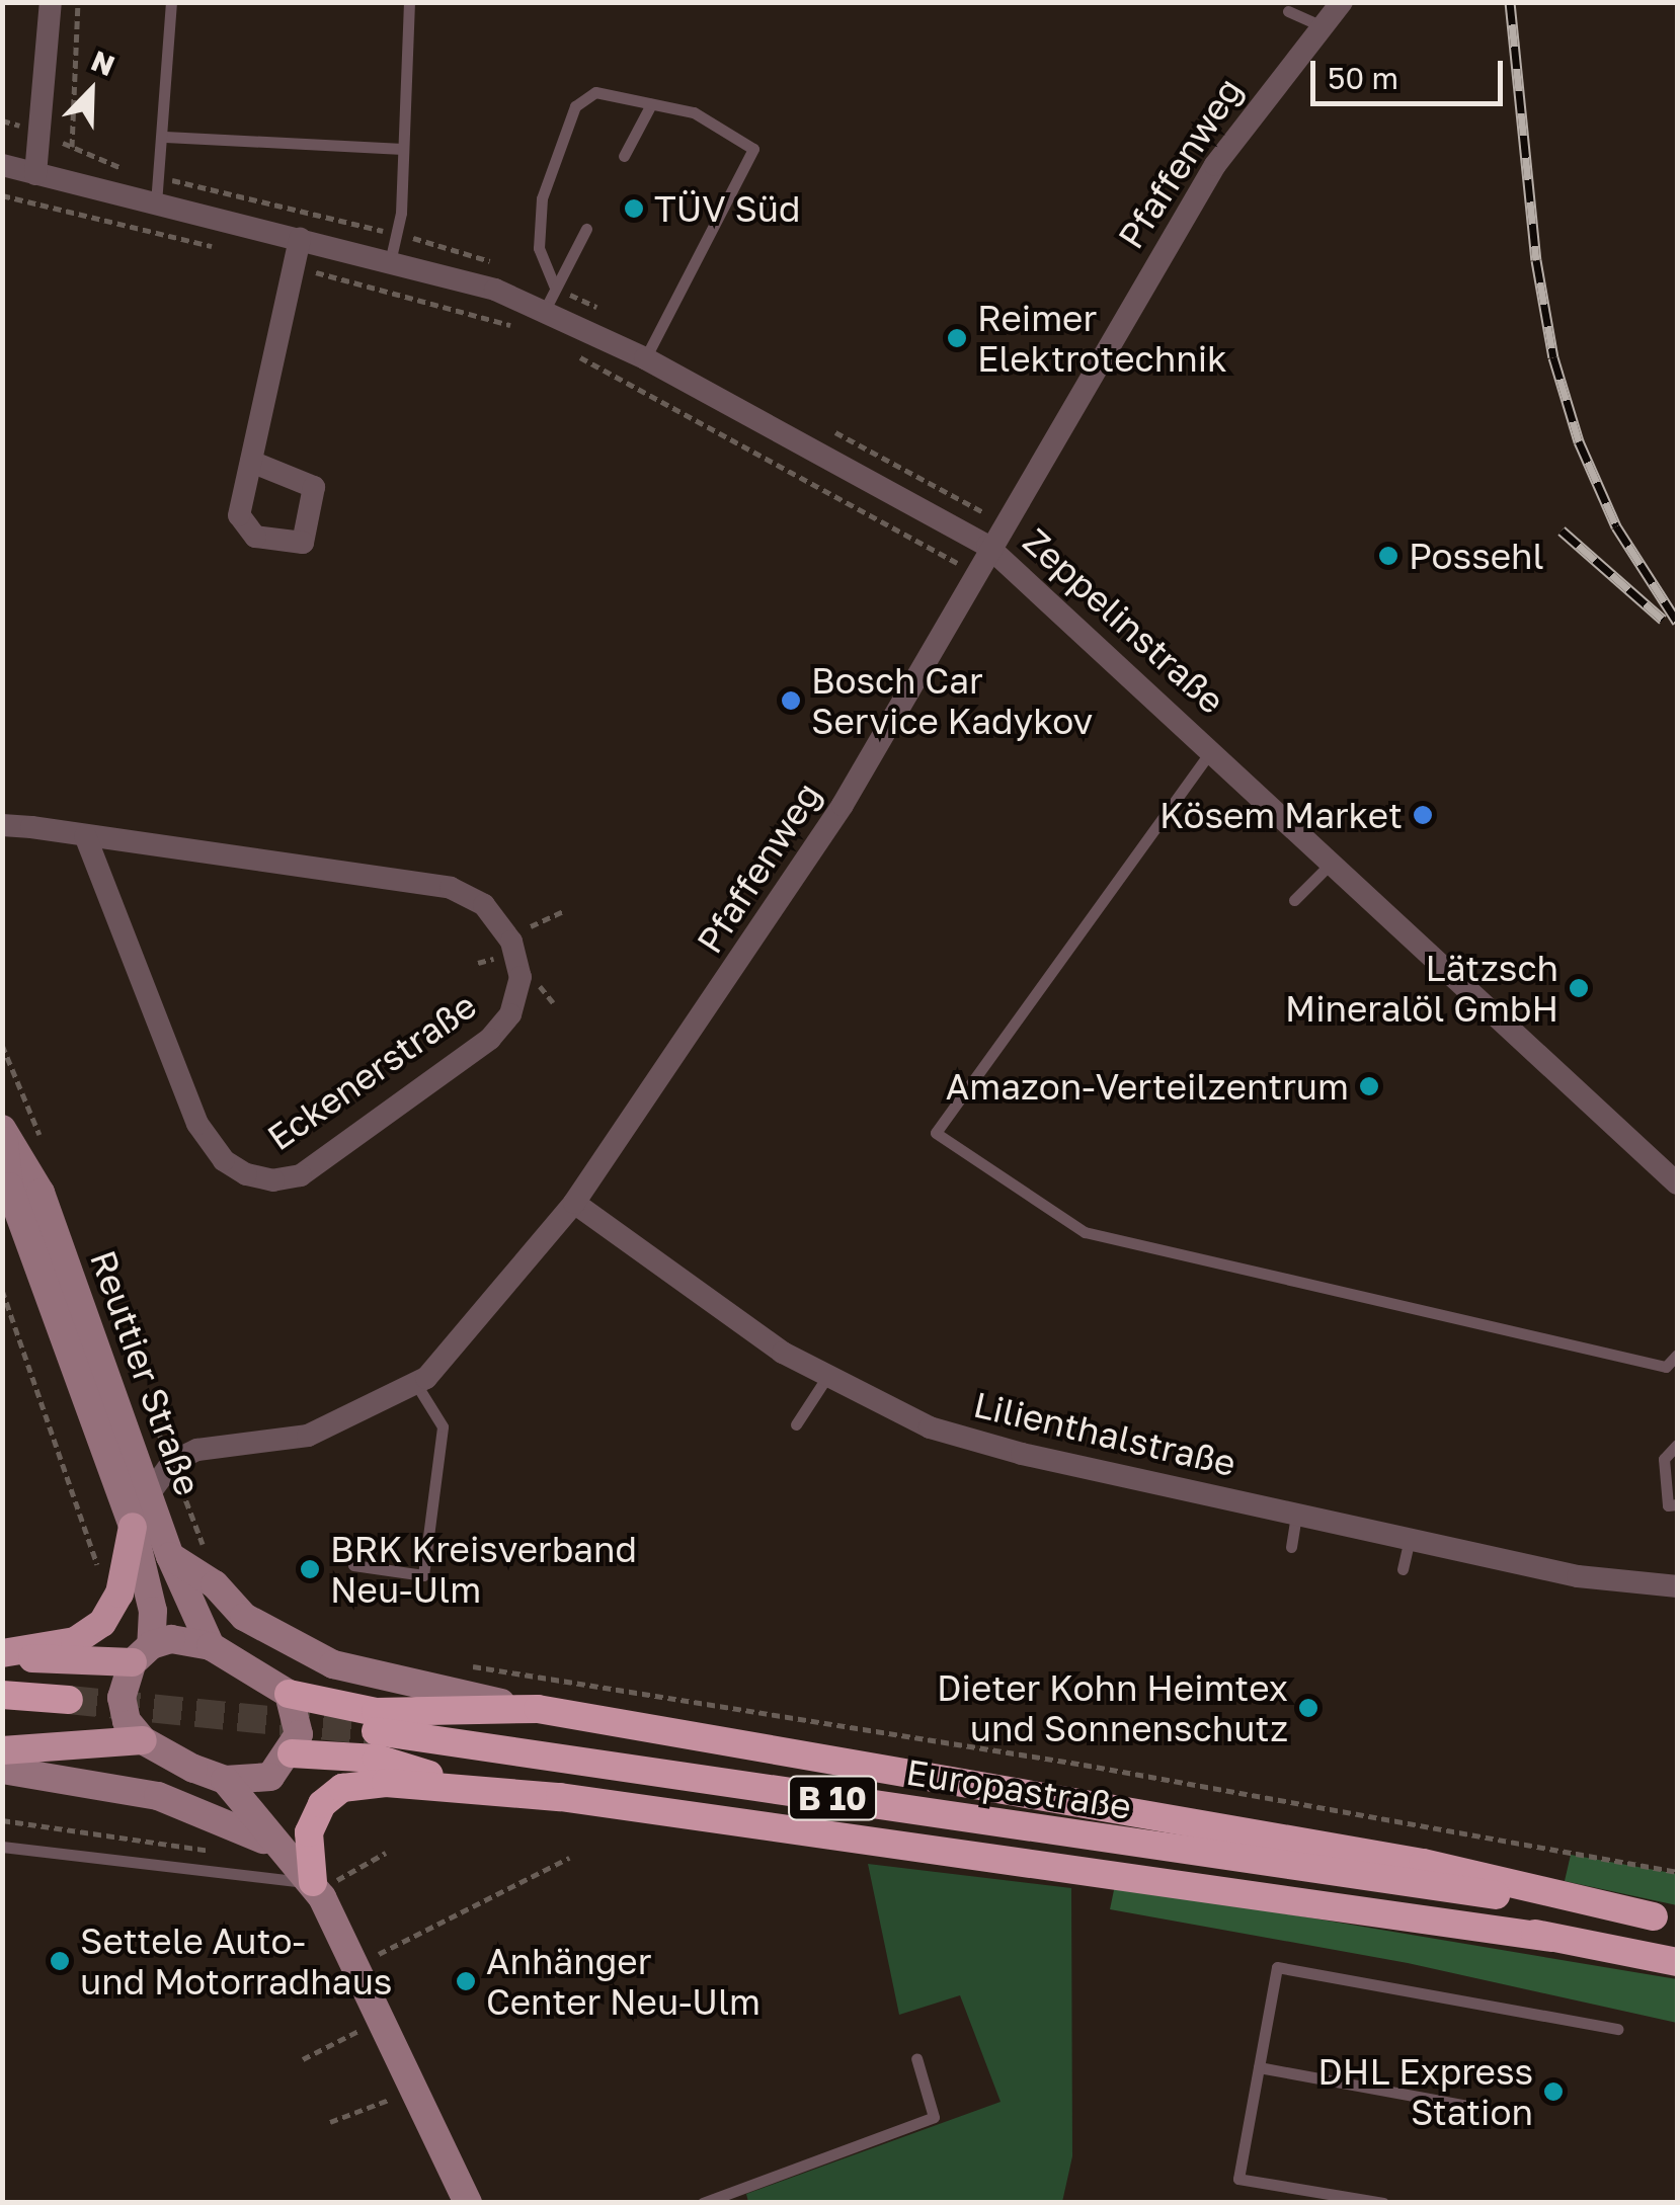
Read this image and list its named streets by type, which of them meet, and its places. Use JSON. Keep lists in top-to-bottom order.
{
  "streets": {
    "highway": ["Europastraße", "B 10"],
    "main road": ["Reuttier Straße"],
    "street": [
      "Pfaffenweg",
      "Zeppelinstraße",
      "Eckenerstraße",
      "Lilienthalstraße"
    ]
  },
  "crossings": [
    ["Pfaffenweg", "Zeppelinstraße"],
    ["Pfaffenweg", "Lilienthalstraße"]
  ],
  "places": [
    "TÜV Süd",
    "Reimer Elektrotechnik",
    "Possehl",
    "Bosch Car Service Kadykov",
    "Kösem Market",
    "Lätzsch Mineralöl GmbH",
    "Amazon-Verteilzentrum",
    "BRK Kreisverband Neu-Ulm",
    "Dieter Kohn Heimtex und Sonnenschutz",
    "Settele Auto- und Motorradhaus",
    "Anhänger Center Neu-Ulm",
    "DHL Express Station"
  ],
  "scale_bar": "50 m",
  "north": "top right"
}
